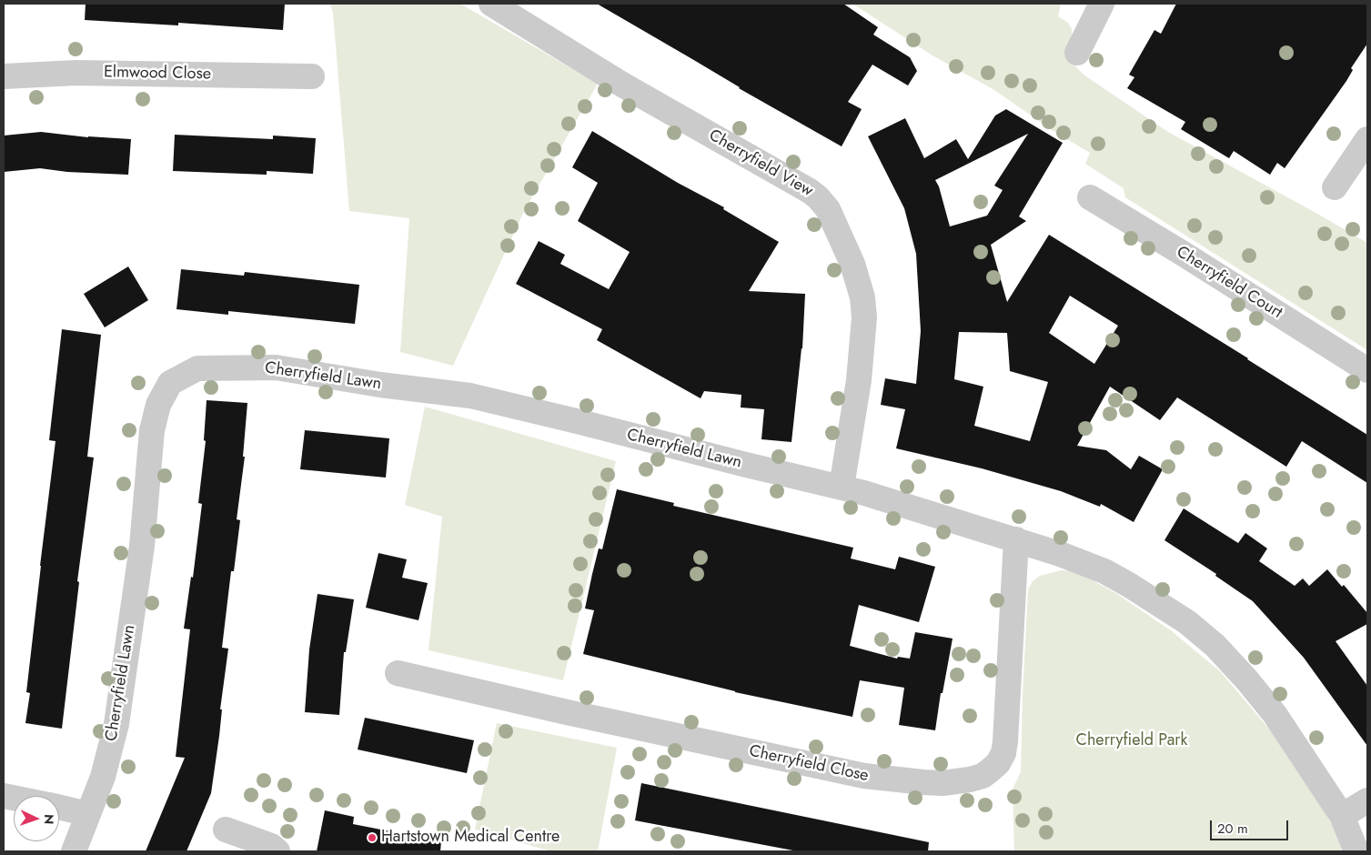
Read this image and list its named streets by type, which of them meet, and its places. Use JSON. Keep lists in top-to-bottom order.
{
  "streets": {
    "street": [
      "Elmwood Close",
      "Cherryfield View",
      "Cherryfield Court",
      "Cherryfield Lawn",
      "Cherryfield Close"
    ]
  },
  "crossings": [
    ["Cherryfield View", "Cherryfield Lawn"]
  ],
  "parks": ["Cherryfield Park"],
  "places": ["Hartstown Medical Centre"],
  "scale_bar": "20 m",
  "north": "right"
}
